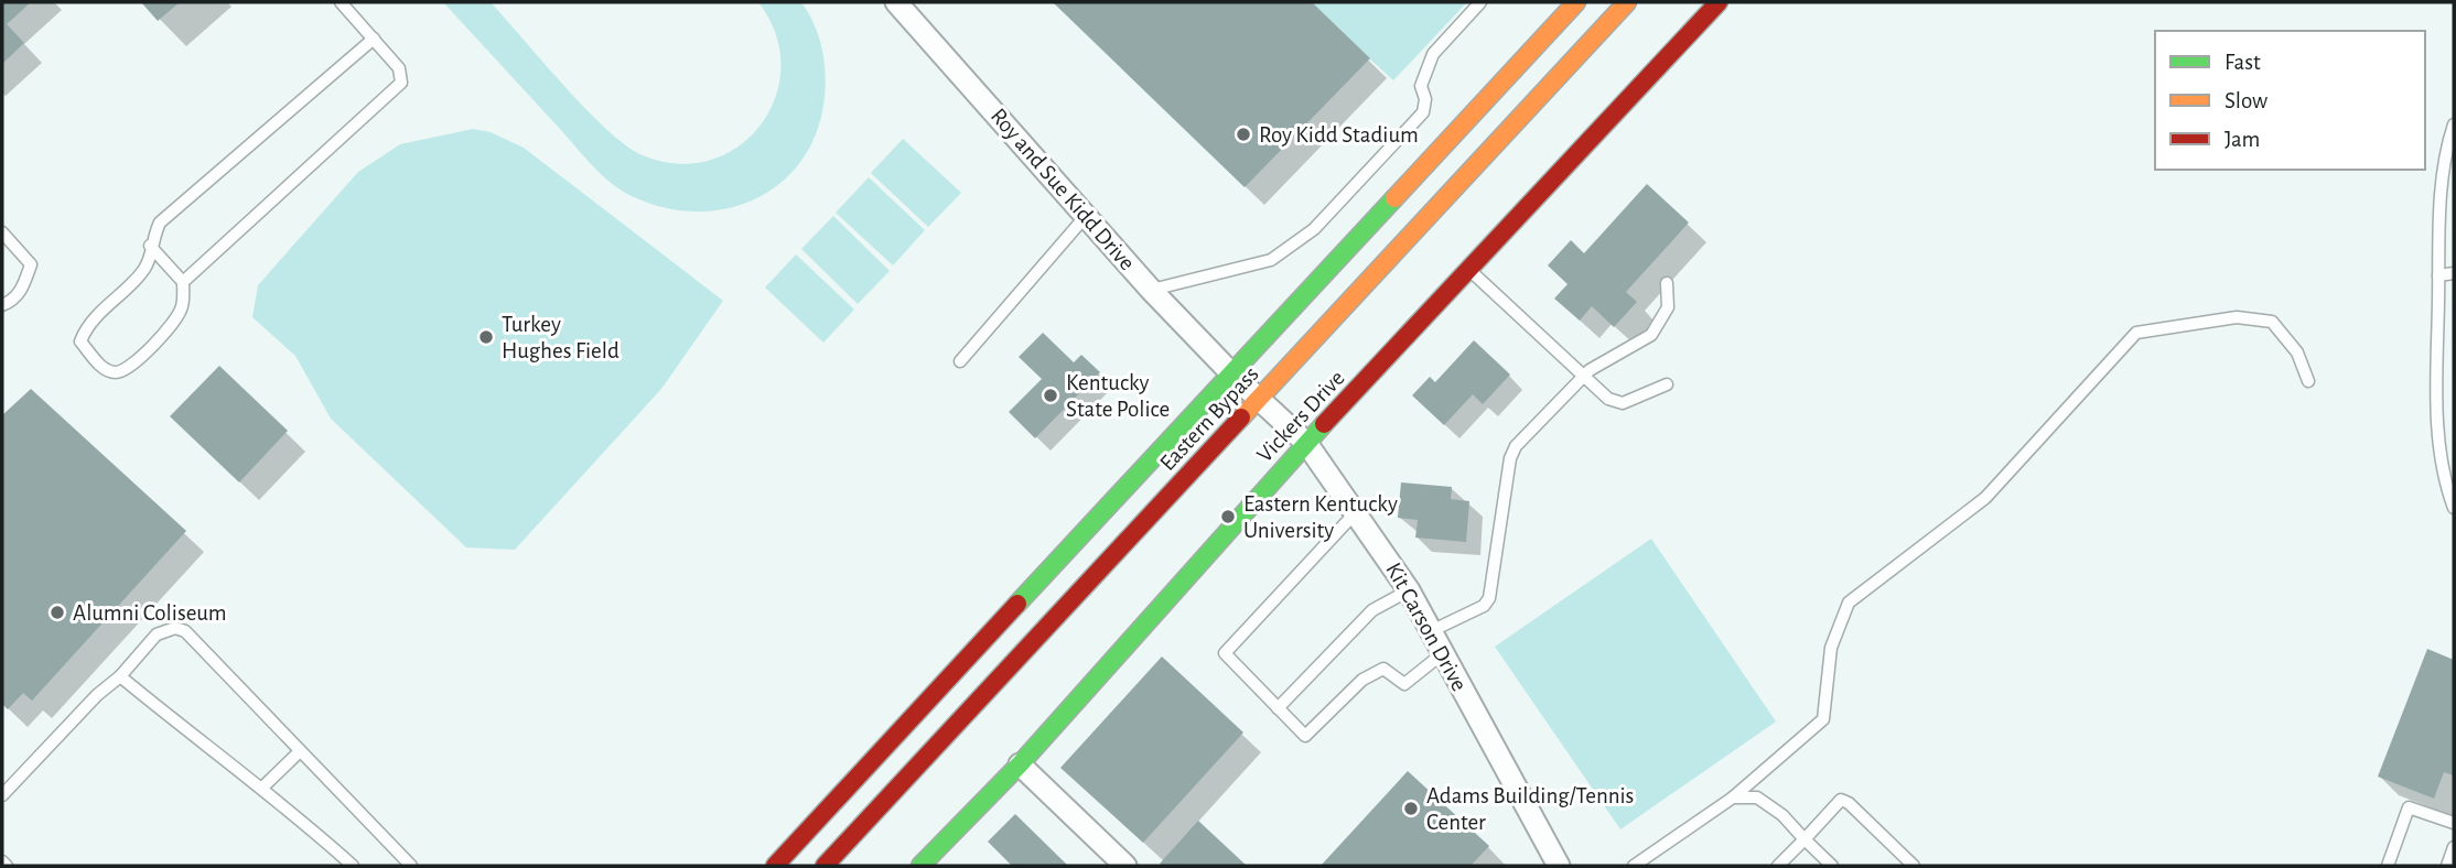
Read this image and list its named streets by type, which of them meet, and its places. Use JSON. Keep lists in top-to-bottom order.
{
  "streets": {
    "main road": ["Vickers Drive", "Eastern Bypass"],
    "street": ["Roy and Sue Kidd Drive", "Kit Carson Drive"]
  },
  "crossings": [
    ["Roy and Sue Kidd Drive", "Eastern Bypass"],
    ["Roy and Sue Kidd Drive", "Kit Carson Drive"],
    ["Vickers Drive", "Kit Carson Drive"],
    ["Eastern Bypass", "Kit Carson Drive"]
  ],
  "places": [
    "Roy Kidd Stadium",
    "Turkey Hughes Field",
    "Kentucky State Police",
    "Eastern Kentucky University",
    "Alumni Coliseum",
    "Adams Building/Tennis Center"
  ],
  "legend": ["Fast", "Slow", "Jam"]
}
